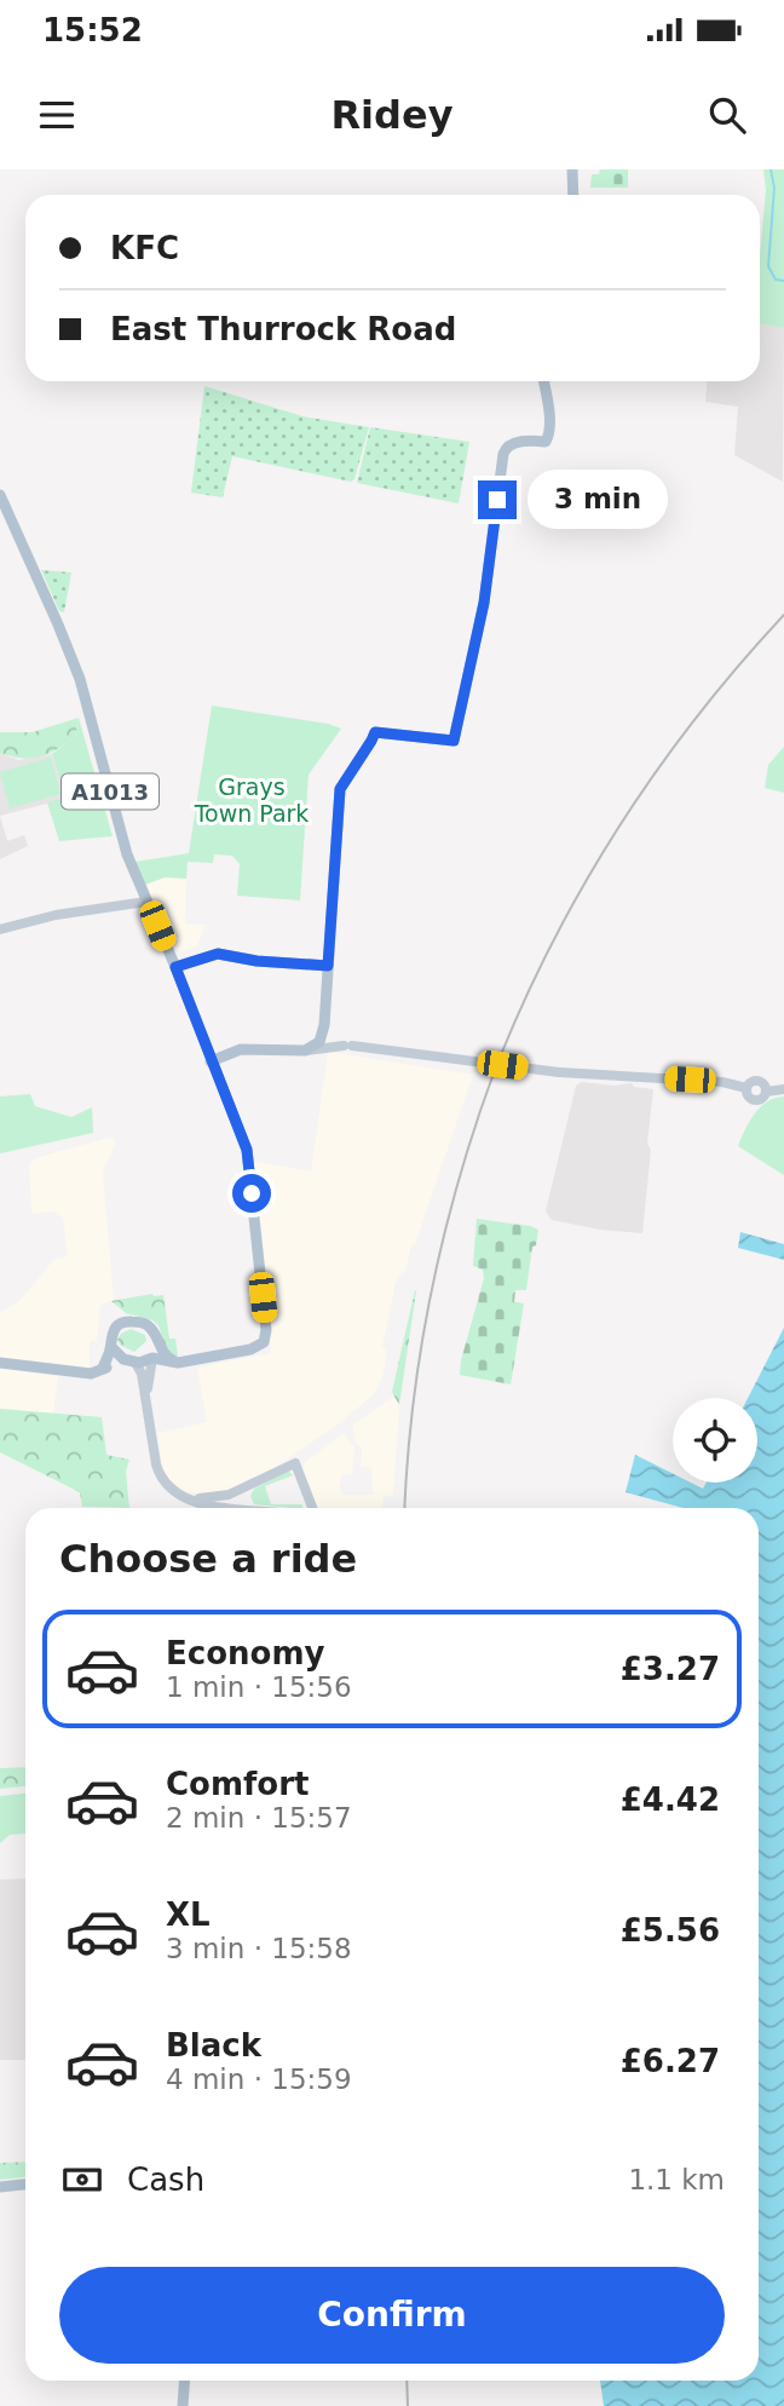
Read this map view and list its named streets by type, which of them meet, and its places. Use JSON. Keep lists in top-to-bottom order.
{
  "streets": {
    "main road": ["A1013"]
  },
  "parks": ["Grays Town Park"],
  "page": {
    "status": "15:52",
    "header": "Ridey",
    "banner": ["KFC", "East Thurrock Road"],
    "bubble": "3 min",
    "heading": "Choose a ride",
    "list": [
      {
        "name": "Economy",
        "note": "1 min · 15:56",
        "value": "£3.27"
      },
      {
        "name": "Comfort",
        "note": "2 min · 15:57",
        "value": "£4.42"
      },
      {
        "name": "XL",
        "note": "3 min · 15:58",
        "value": "£5.56"
      },
      {
        "name": "Black",
        "note": "4 min · 15:59",
        "value": "£6.27"
      }
    ],
    "pay": ["Cash", "1.1 km"],
    "buttons": "Confirm"
  }
}
